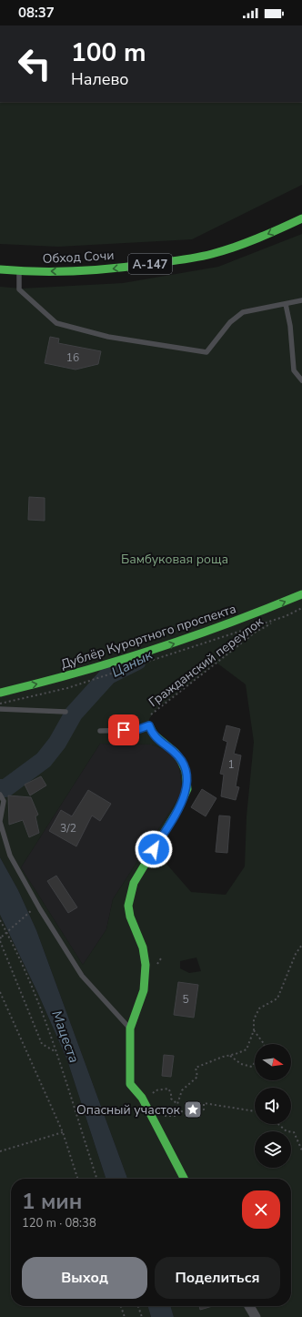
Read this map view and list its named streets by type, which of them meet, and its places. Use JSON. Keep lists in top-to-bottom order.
{
  "streets": {
    "main road": ["Обход Сочи", "А-147", "Дублёр Курортного проспекта"],
    "path": ["Гражданский переулок"]
  },
  "one_way": ["Обход Сочи", "Дублёр Курортного проспекта"],
  "water": ["Цанык", "Мацеста"],
  "parks": ["Бамбуковая роща"],
  "places": {
    "place": ["Опасный участок"]
  },
  "house_numbers": [
    "16",
    "1",
    "3/2",
    "5"
  ],
  "north": "right",
  "page": {
    "status": "08:37",
    "turn": ["100 m", "Налево"],
    "heading": ["1 мин", "120 m · 08:38"],
    "buttons": ["Выход", "Поделиться"]
  }
}
